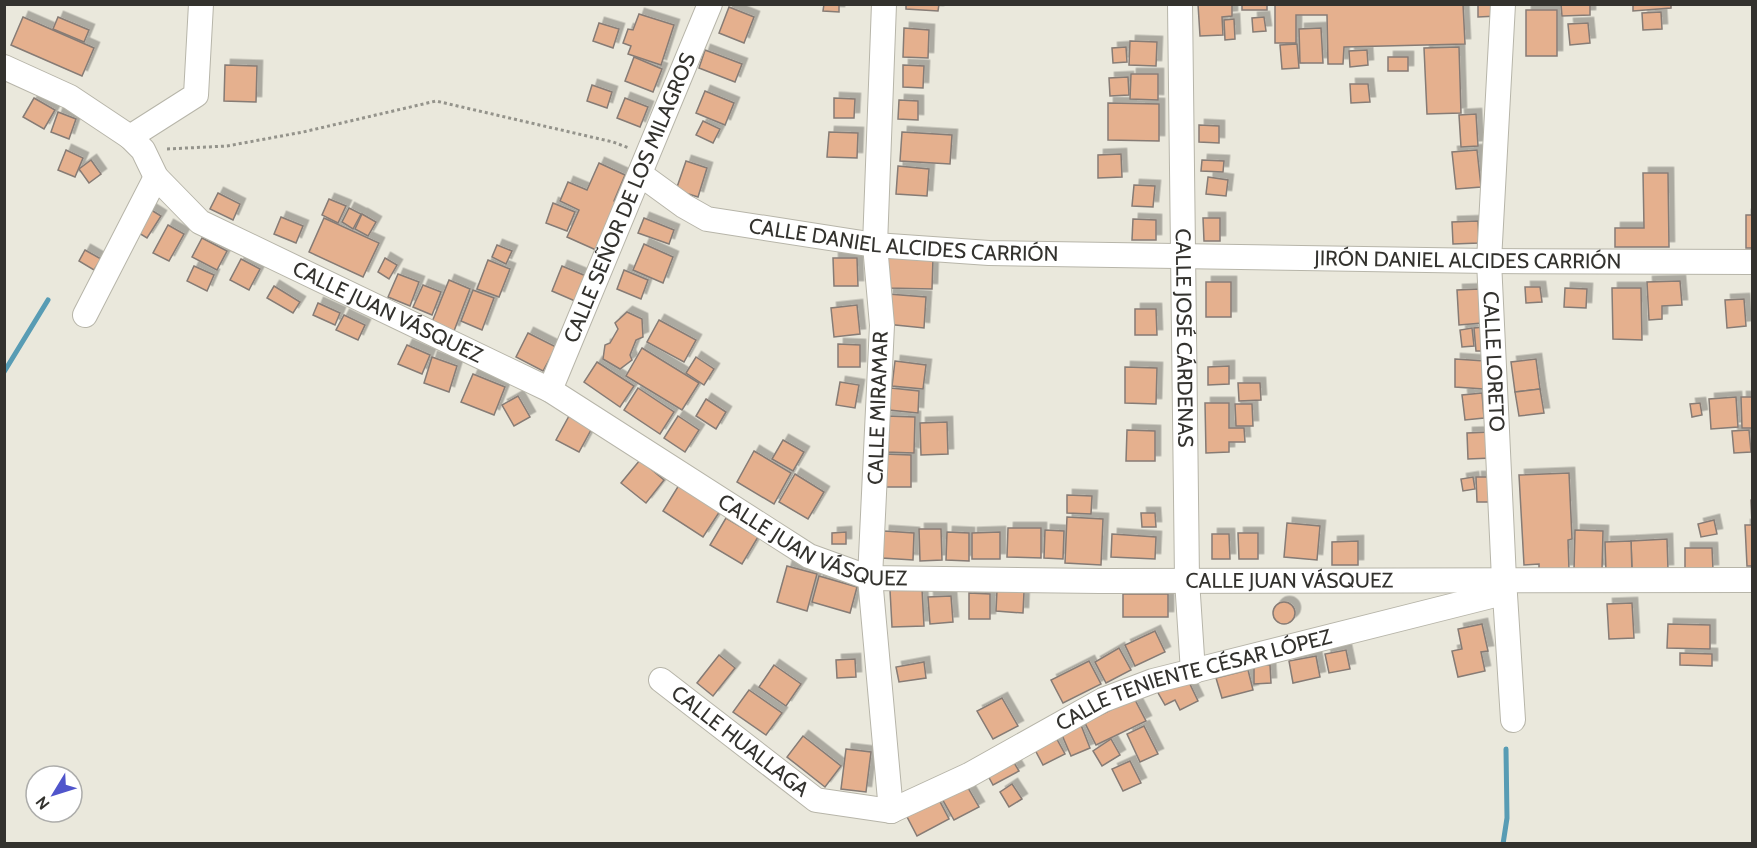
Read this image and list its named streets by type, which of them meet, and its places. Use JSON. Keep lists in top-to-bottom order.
{
  "streets": {
    "street": [
      "CALLE SEÑOR DE LOS MILAGROS",
      "CALLE DANIEL ALCIDES CARRIÓN",
      "JIRÓN DANIEL ALCIDES CARRIÓN",
      "CALLE JUAN VÁSQUEZ",
      "CALLE JOSÉ CÁRDENAS",
      "CALLE LORETO",
      "CALLE MIRAMAR",
      "CALLE TENIENTE CÉSAR LÓPEZ",
      "CALLE HUALLAGA"
    ]
  },
  "crossings": [
    ["CALLE SEÑOR DE LOS MILAGROS", "CALLE DANIEL ALCIDES CARRIÓN"],
    ["CALLE SEÑOR DE LOS MILAGROS", "CALLE JUAN VÁSQUEZ"],
    ["CALLE DANIEL ALCIDES CARRIÓN", "JIRÓN DANIEL ALCIDES CARRIÓN"],
    ["CALLE DANIEL ALCIDES CARRIÓN", "CALLE JOSÉ CÁRDENAS"],
    ["CALLE DANIEL ALCIDES CARRIÓN", "CALLE MIRAMAR"],
    ["JIRÓN DANIEL ALCIDES CARRIÓN", "CALLE JOSÉ CÁRDENAS"],
    ["JIRÓN DANIEL ALCIDES CARRIÓN", "CALLE LORETO"],
    ["CALLE JUAN VÁSQUEZ", "CALLE JOSÉ CÁRDENAS"],
    ["CALLE JUAN VÁSQUEZ", "CALLE LORETO"],
    ["CALLE JUAN VÁSQUEZ", "CALLE MIRAMAR"],
    ["CALLE JUAN VÁSQUEZ", "CALLE TENIENTE CÉSAR LÓPEZ"],
    ["CALLE JOSÉ CÁRDENAS", "CALLE TENIENTE CÉSAR LÓPEZ"],
    ["CALLE LORETO", "CALLE TENIENTE CÉSAR LÓPEZ"],
    ["CALLE MIRAMAR", "CALLE TENIENTE CÉSAR LÓPEZ"],
    ["CALLE MIRAMAR", "CALLE HUALLAGA"],
    ["CALLE TENIENTE CÉSAR LÓPEZ", "CALLE HUALLAGA"]
  ],
  "north": "bottom left"
}
